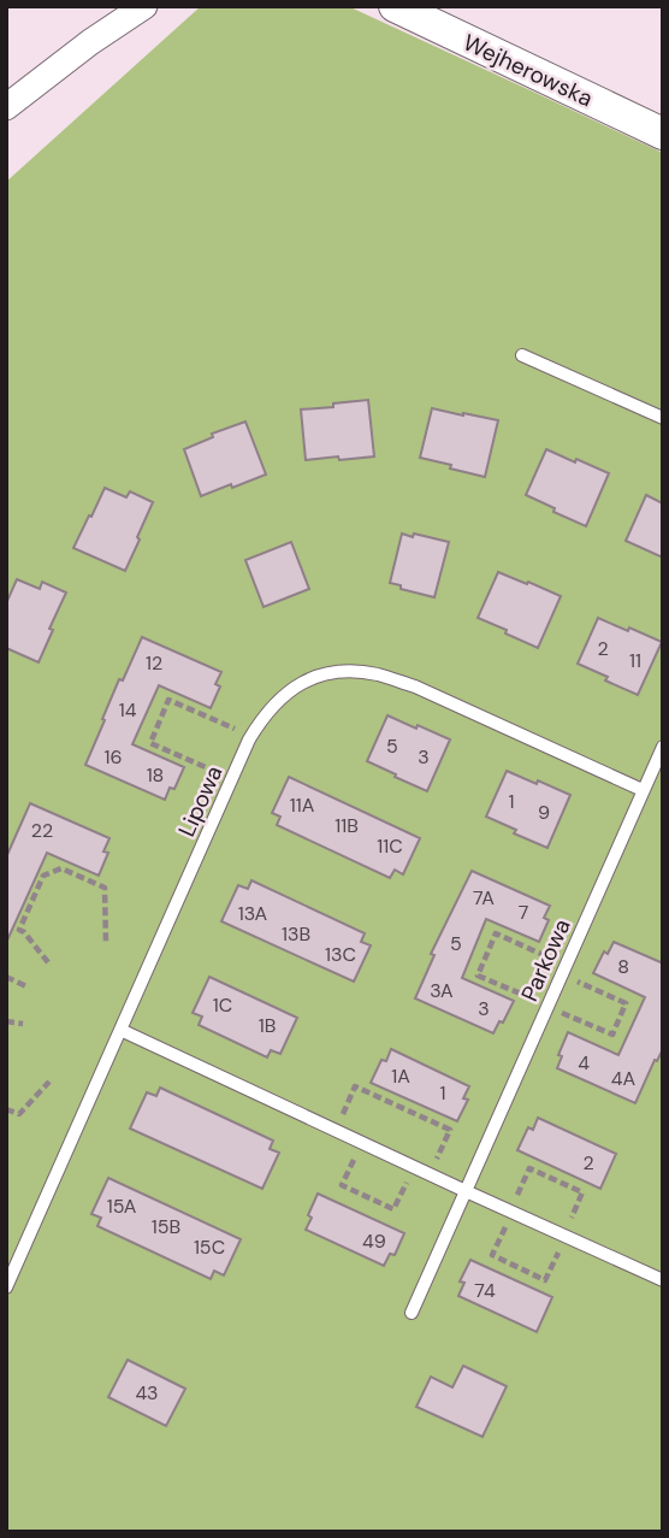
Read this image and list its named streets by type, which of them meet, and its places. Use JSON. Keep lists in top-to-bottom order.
{
  "streets": {
    "street": ["Wejherowska"],
    "lane": ["Lipowa", "Parkowa"]
  },
  "crossings": [
    ["Lipowa", "Parkowa"]
  ],
  "house_numbers": [
    "2",
    "11",
    "12",
    "14",
    "5",
    "16",
    "3",
    "18",
    "1",
    "11A",
    "9",
    "11B",
    "22",
    "11C",
    "7A",
    "7",
    "13A",
    "13B",
    "5",
    "13C",
    "8",
    "3A",
    "1C",
    "3",
    "1B",
    "4",
    "1A",
    "4A",
    "1",
    "2",
    "15A",
    "15B",
    "49",
    "15C",
    "74",
    "43"
  ]
}
